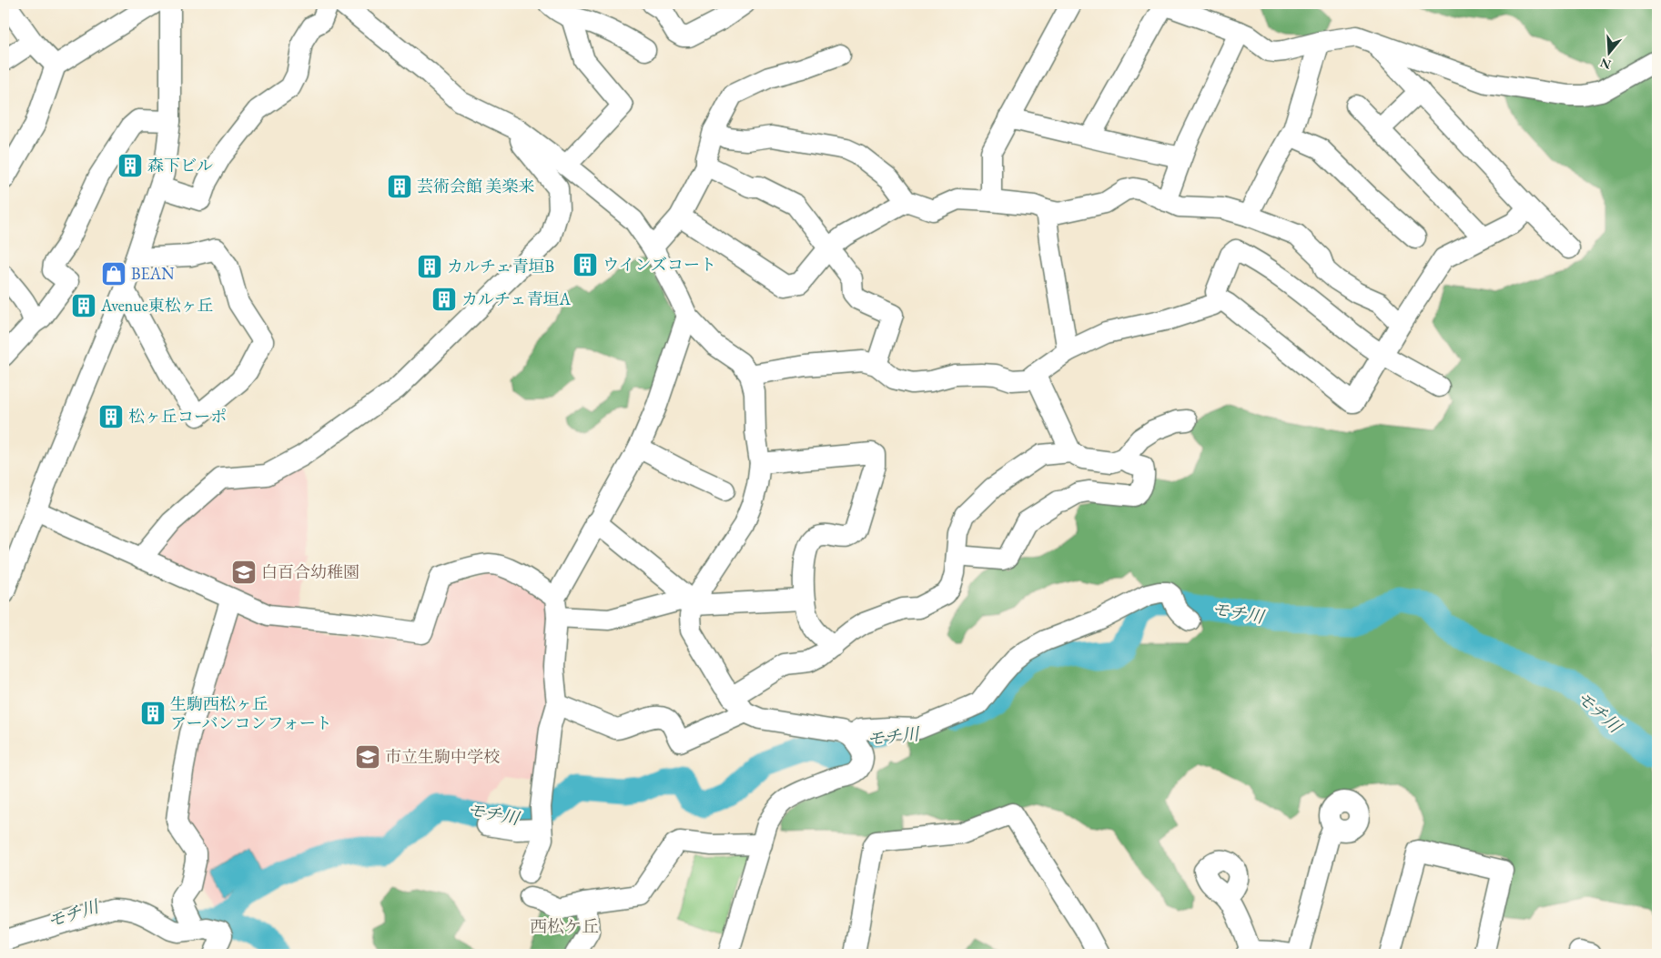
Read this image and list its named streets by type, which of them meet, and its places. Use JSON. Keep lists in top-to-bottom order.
{
  "districts": ["西松ケ丘"],
  "water": ["モチ川"],
  "places": {
    "building": [
      "森下ビル",
      "芸術会館 美楽来",
      "ウインズコート",
      "カルチェ青垣B",
      "カルチェ青垣A",
      "Avenue東松ヶ丘",
      "松ヶ丘コーポ",
      "生駒西松ヶ丘 アーバンコンフォート"
    ],
    "shop": ["BEAN"],
    "school or university": ["白百合幼稚園", "市立生駒中学校"]
  },
  "north": "bottom"
}
